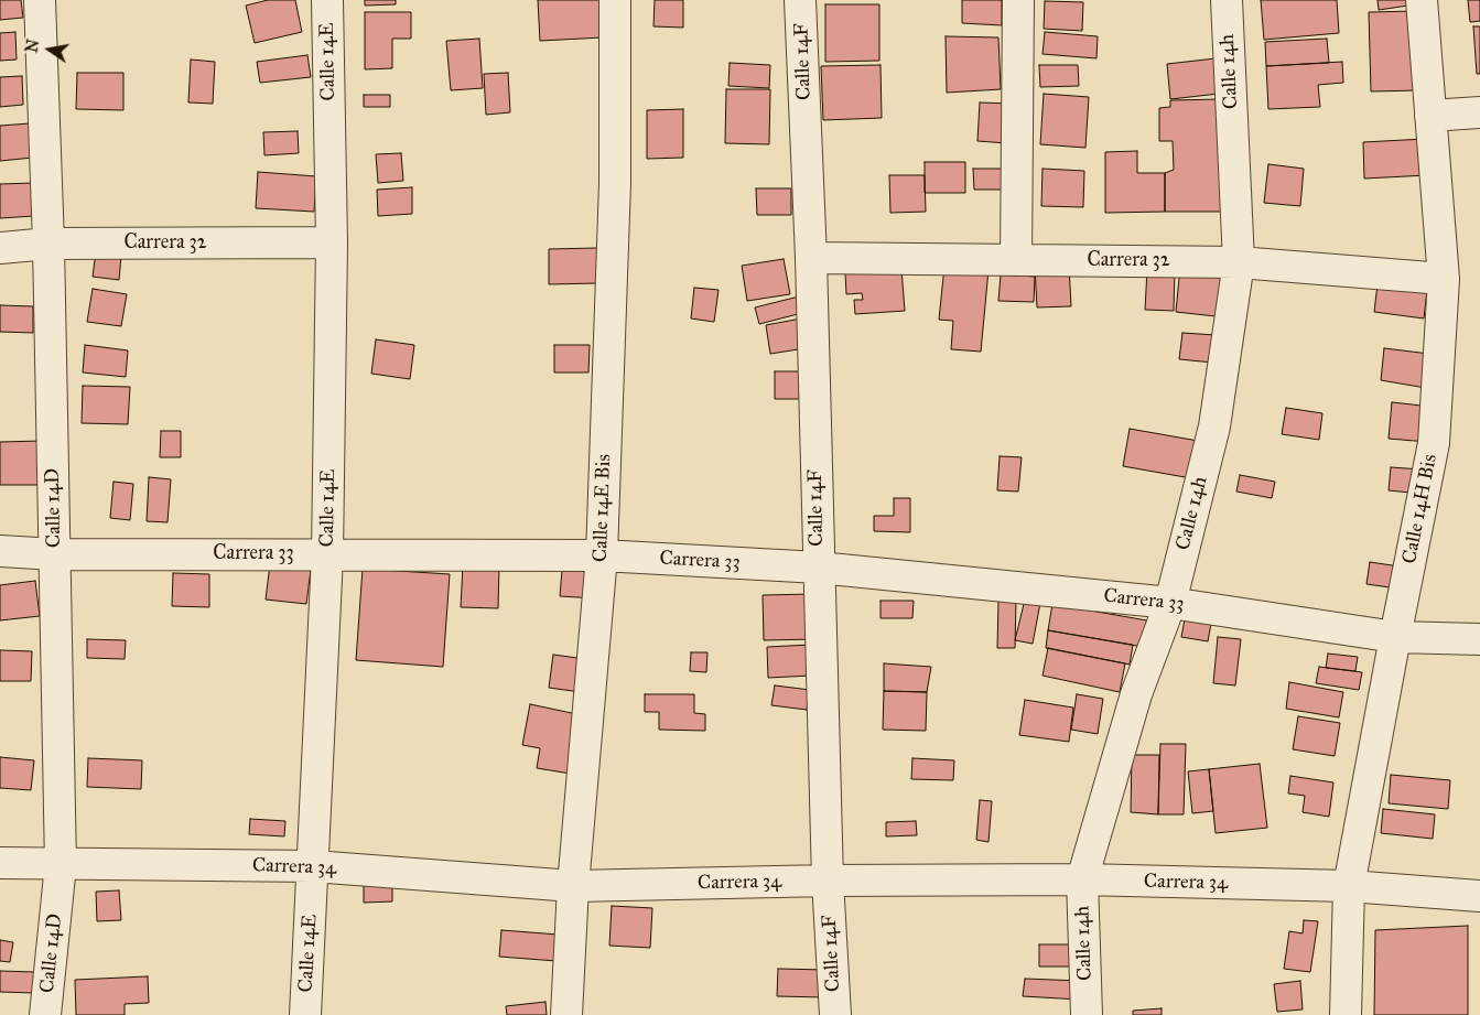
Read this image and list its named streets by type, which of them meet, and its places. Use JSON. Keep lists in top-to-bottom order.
{
  "streets": {
    "street": [
      "Calle 14E",
      "Calle 14F",
      "Calle 14h",
      "Carrera 32",
      "Calle 14D",
      "Calle 14E Bis",
      "Calle 14H Bis",
      "Carrera 33",
      "Carrera 34"
    ]
  },
  "crossings": [
    ["Calle 14E", "Carrera 32"],
    ["Calle 14E", "Carrera 33"],
    ["Calle 14E", "Carrera 34"],
    ["Calle 14F", "Carrera 32"],
    ["Calle 14F", "Carrera 33"],
    ["Calle 14F", "Carrera 34"],
    ["Calle 14h", "Carrera 32"],
    ["Calle 14h", "Carrera 33"],
    ["Calle 14h", "Carrera 34"],
    ["Carrera 32", "Calle 14D"],
    ["Carrera 32", "Calle 14H Bis"],
    ["Calle 14D", "Carrera 33"],
    ["Calle 14D", "Carrera 34"],
    ["Calle 14E Bis", "Carrera 33"],
    ["Calle 14E Bis", "Carrera 34"],
    ["Calle 14H Bis", "Carrera 33"],
    ["Calle 14H Bis", "Carrera 34"]
  ],
  "north": "left"
}
